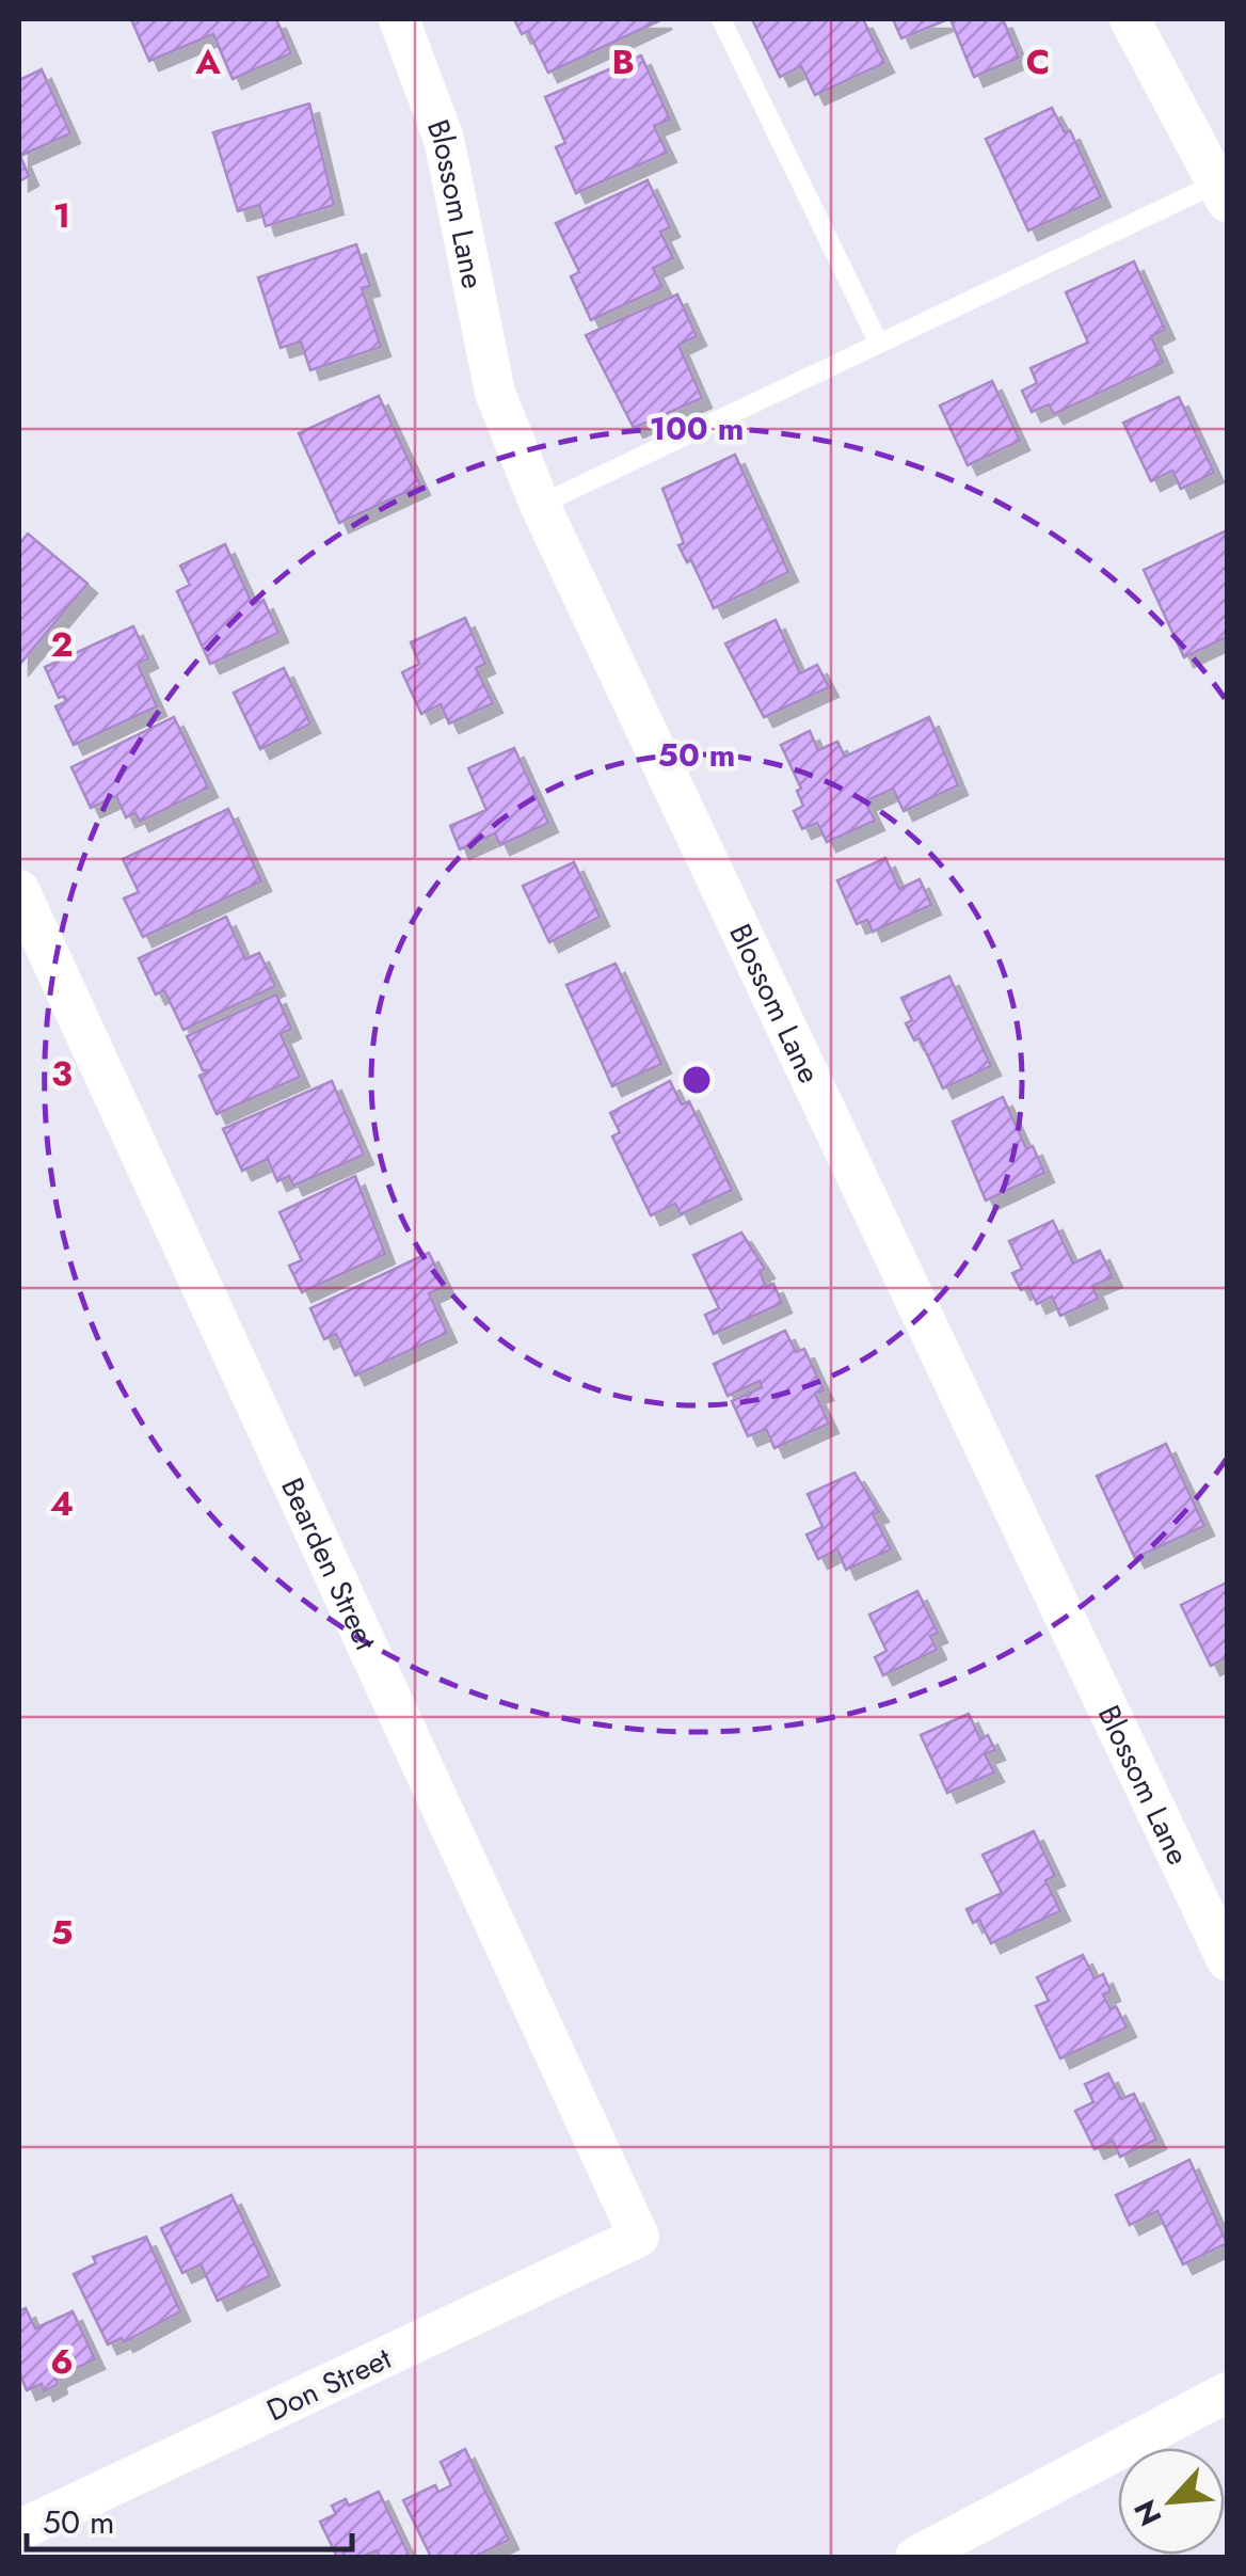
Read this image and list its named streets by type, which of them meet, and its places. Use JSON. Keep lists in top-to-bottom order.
{
  "streets": {
    "street": ["Blossom Lane", "Bearden Street", "Don Street"]
  },
  "crossings": [
    ["Bearden Street", "Don Street"]
  ],
  "scale_bar": "50 m",
  "north": "bottom left",
  "grid": {
    "columns": ["A", "B", "C"],
    "rows": [
      "1",
      "2",
      "3",
      "4",
      "5",
      "6"
    ]
  },
  "rings": ["100 m", "50 m"]
}
